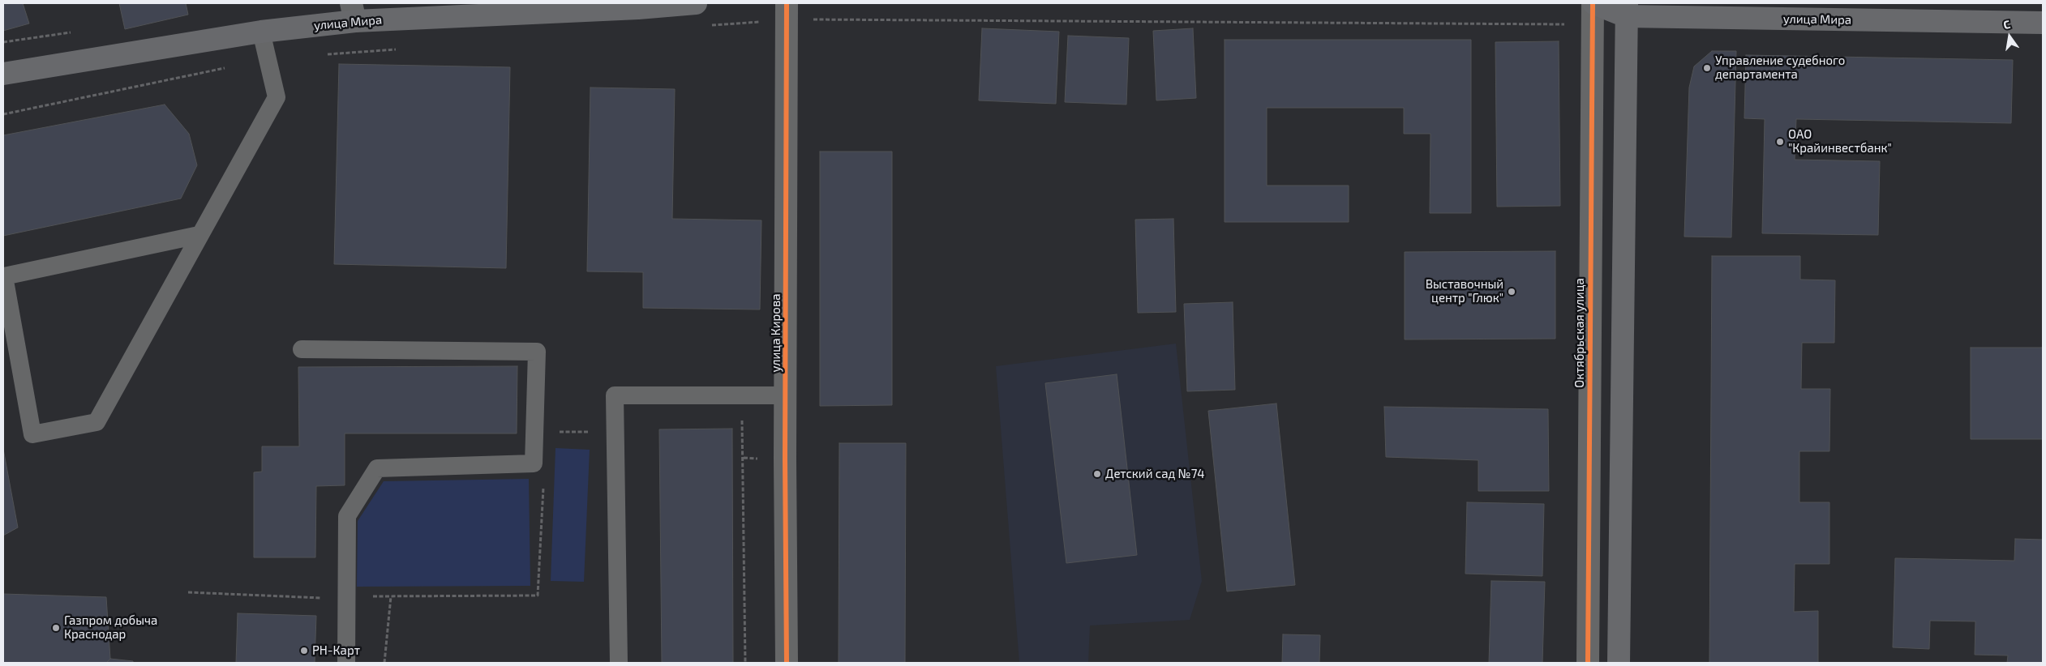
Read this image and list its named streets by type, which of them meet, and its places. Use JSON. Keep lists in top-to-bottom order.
{
  "streets": {
    "main road": ["улица Мира"],
    "street": ["улица Кирова", "Октябрьская улица"]
  },
  "crossings": [
    ["улица Мира", "Октябрьская улица"]
  ],
  "places": [
    "Управление судебного департамента",
    "ОАО \"Крайинвестбанк\"",
    "Выставочный центр \"Глюк\"",
    "Детский сад №74",
    "Газпром добыча Краснодар",
    "РН-Карт"
  ],
  "north": "top"
}
